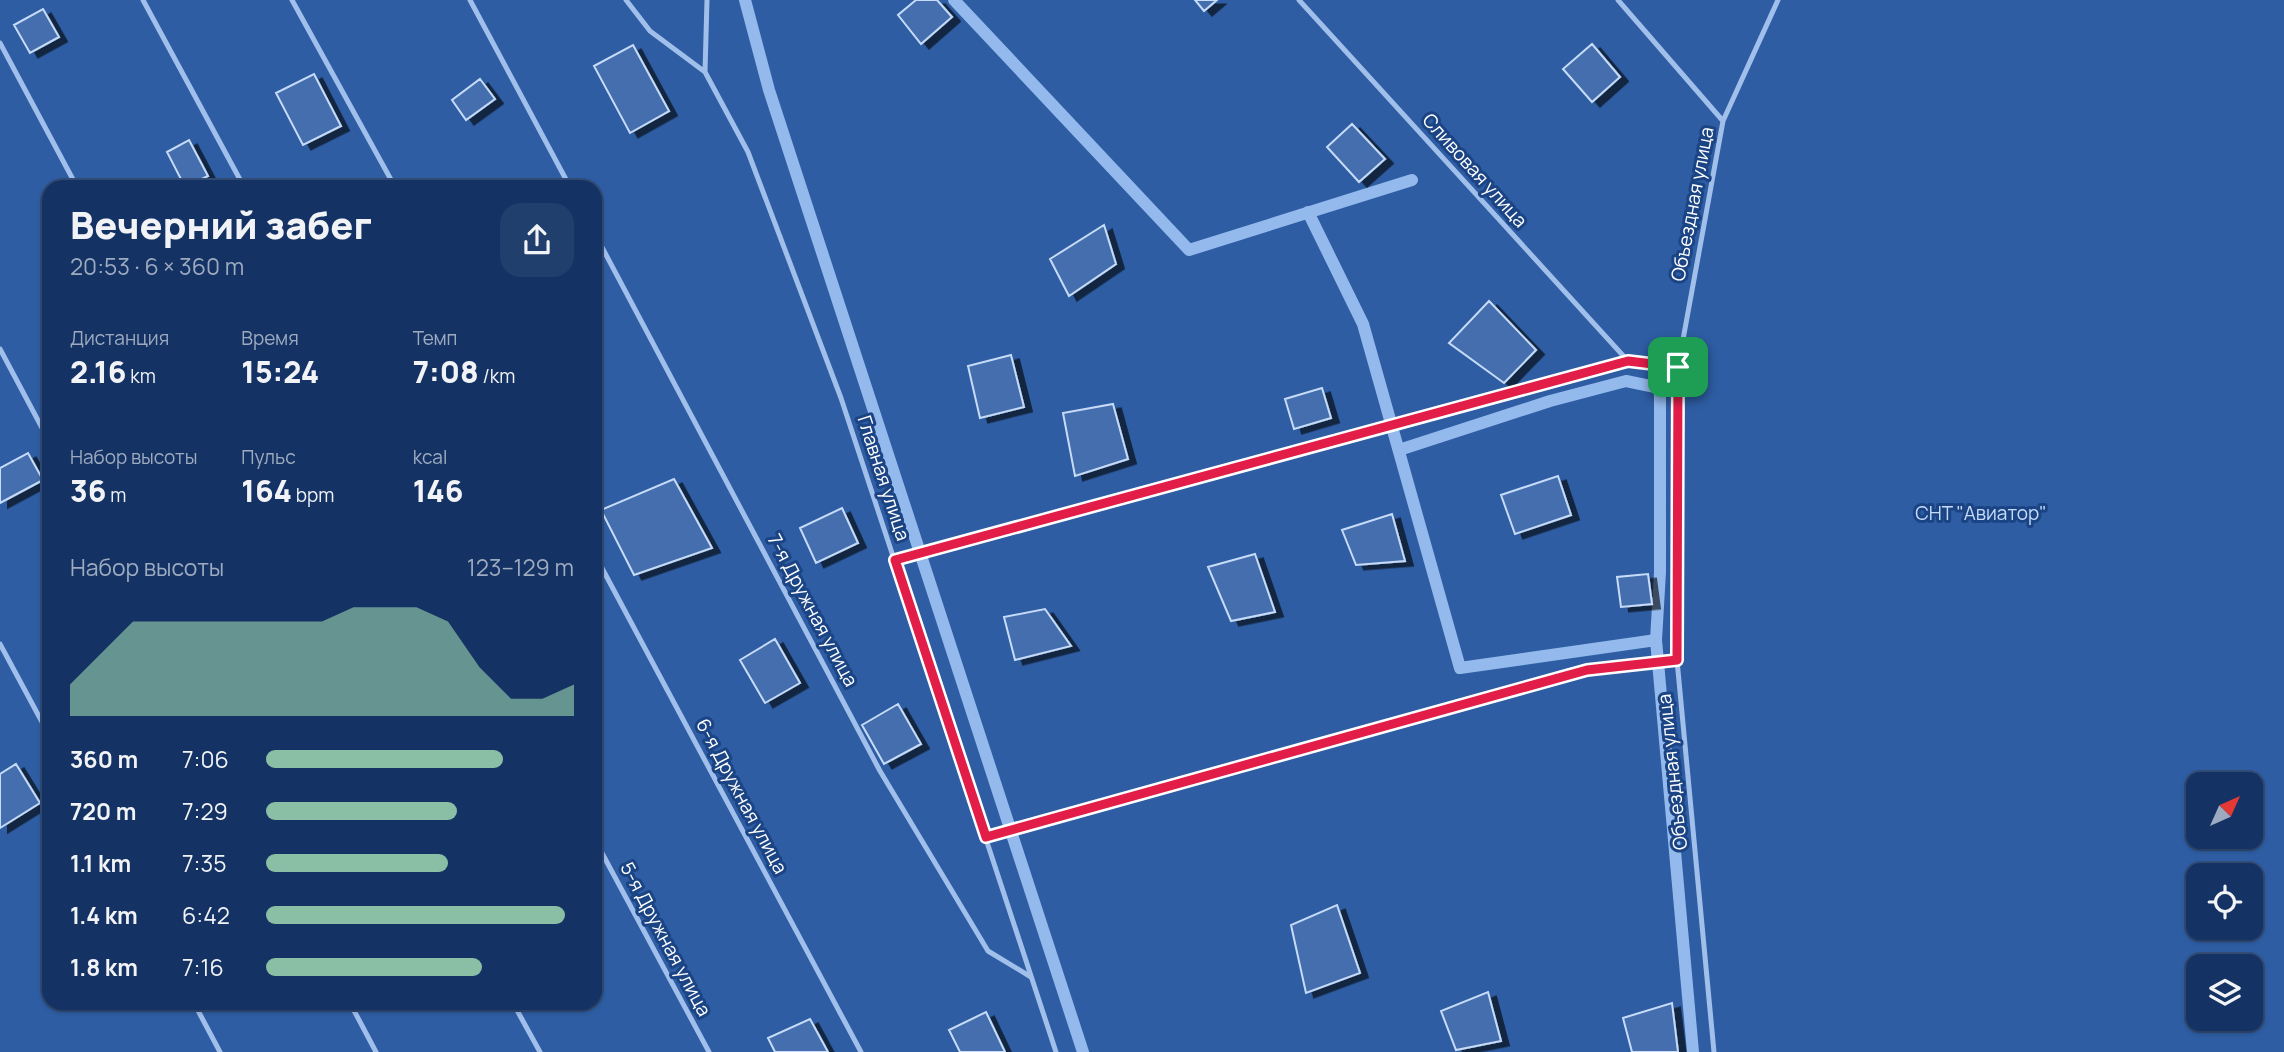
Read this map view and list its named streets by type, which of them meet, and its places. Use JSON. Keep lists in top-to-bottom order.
{
  "streets": {
    "lane": [
      "Сливовая улица",
      "Объездная улица",
      "Главная улица",
      "7-я Дружная улица",
      "6-я Дружная улица",
      "5-я Дружная улица"
    ]
  },
  "crossings": [
    ["Главная улица", "7-я Дружная улица"]
  ],
  "parks": ["СНТ \"Авиатор\""],
  "north": "top right",
  "page": {
    "heading": ["Вечерний забег", "20:53 · 6 × 360 m"],
    "stats": [
      ["Дистанция", "2.16 km"],
      ["Время", "15:24"],
      ["Темп", "7:08 /km"],
      ["Набор высоты", "36 m"],
      ["Пульс", "164 bpm"],
      ["kcal", "146"]
    ],
    "chart": ["Набор высоты", "123–129 m"],
    "list": [
      {
        "name": "360 m",
        "note": "7:06"
      },
      {
        "name": "720 m",
        "note": "7:29"
      },
      {
        "name": "1.1 km",
        "note": "7:35"
      },
      {
        "name": "1.4 km",
        "note": "6:42"
      },
      {
        "name": "1.8 km",
        "note": "7:16"
      }
    ]
  }
}
